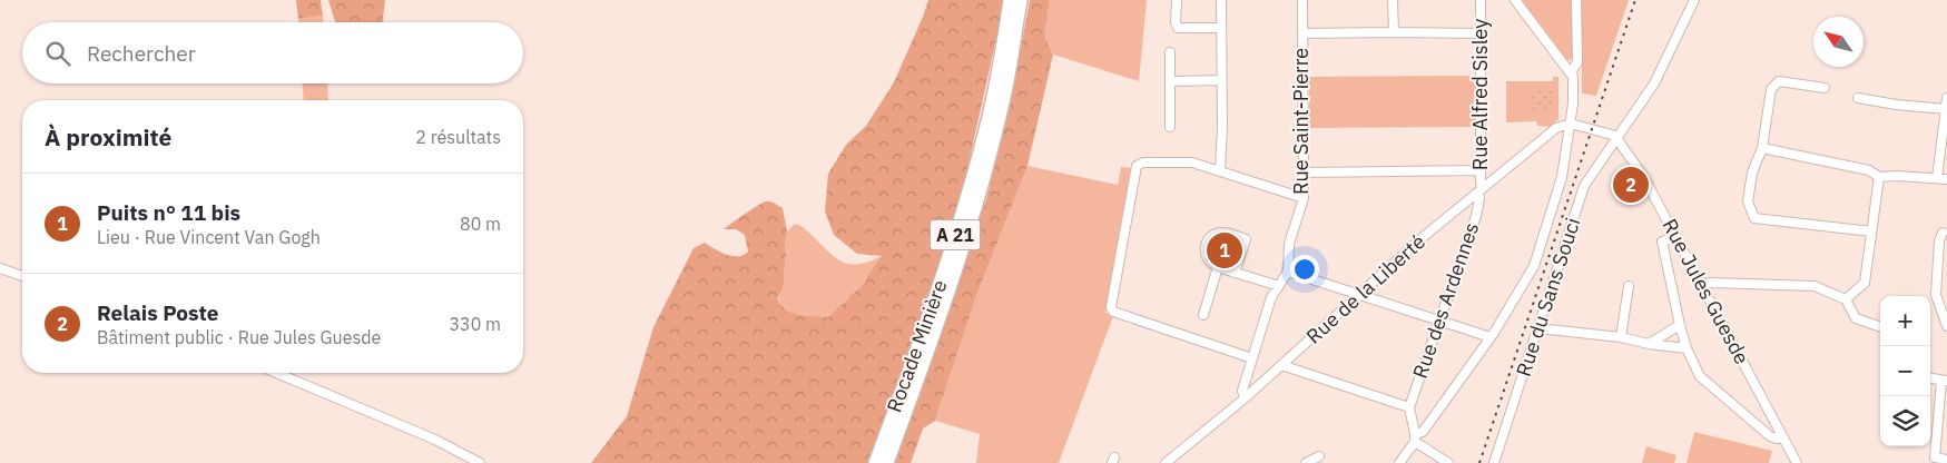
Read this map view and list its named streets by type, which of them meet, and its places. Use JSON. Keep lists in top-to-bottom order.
{
  "streets": {
    "highway": ["A 21", "Rocade Minière"],
    "street": [
      "Rue Alfred Sisley",
      "Rue Saint-Pierre",
      "Rue de la Liberté",
      "Rue Jules Guesde",
      "Rue du Sans Souci",
      "Rue des Ardennes"
    ]
  },
  "crossings": [
    ["Rue Alfred Sisley", "Rue de la Liberté"],
    ["Rue Alfred Sisley", "Rue des Ardennes"],
    ["Rue Saint-Pierre", "Rue de la Liberté"],
    ["Rue de la Liberté", "Rue des Ardennes"],
    ["Rue Jules Guesde", "Rue du Sans Souci"]
  ],
  "north": "top left",
  "page": {
    "search": "Rechercher",
    "heading": ["À proximité", "2 résultats"],
    "pins": ["2", "1"],
    "list": [
      {
        "mark": "1",
        "name": "Puits n° 11 bis",
        "note": "Lieu · Rue Vincent Van Gogh",
        "value": "80 m"
      },
      {
        "mark": "2",
        "name": "Relais Poste",
        "note": "Bâtiment public · Rue Jules Guesde",
        "value": "330 m"
      }
    ],
    "map_buttons": ["+", "−"]
  }
}
